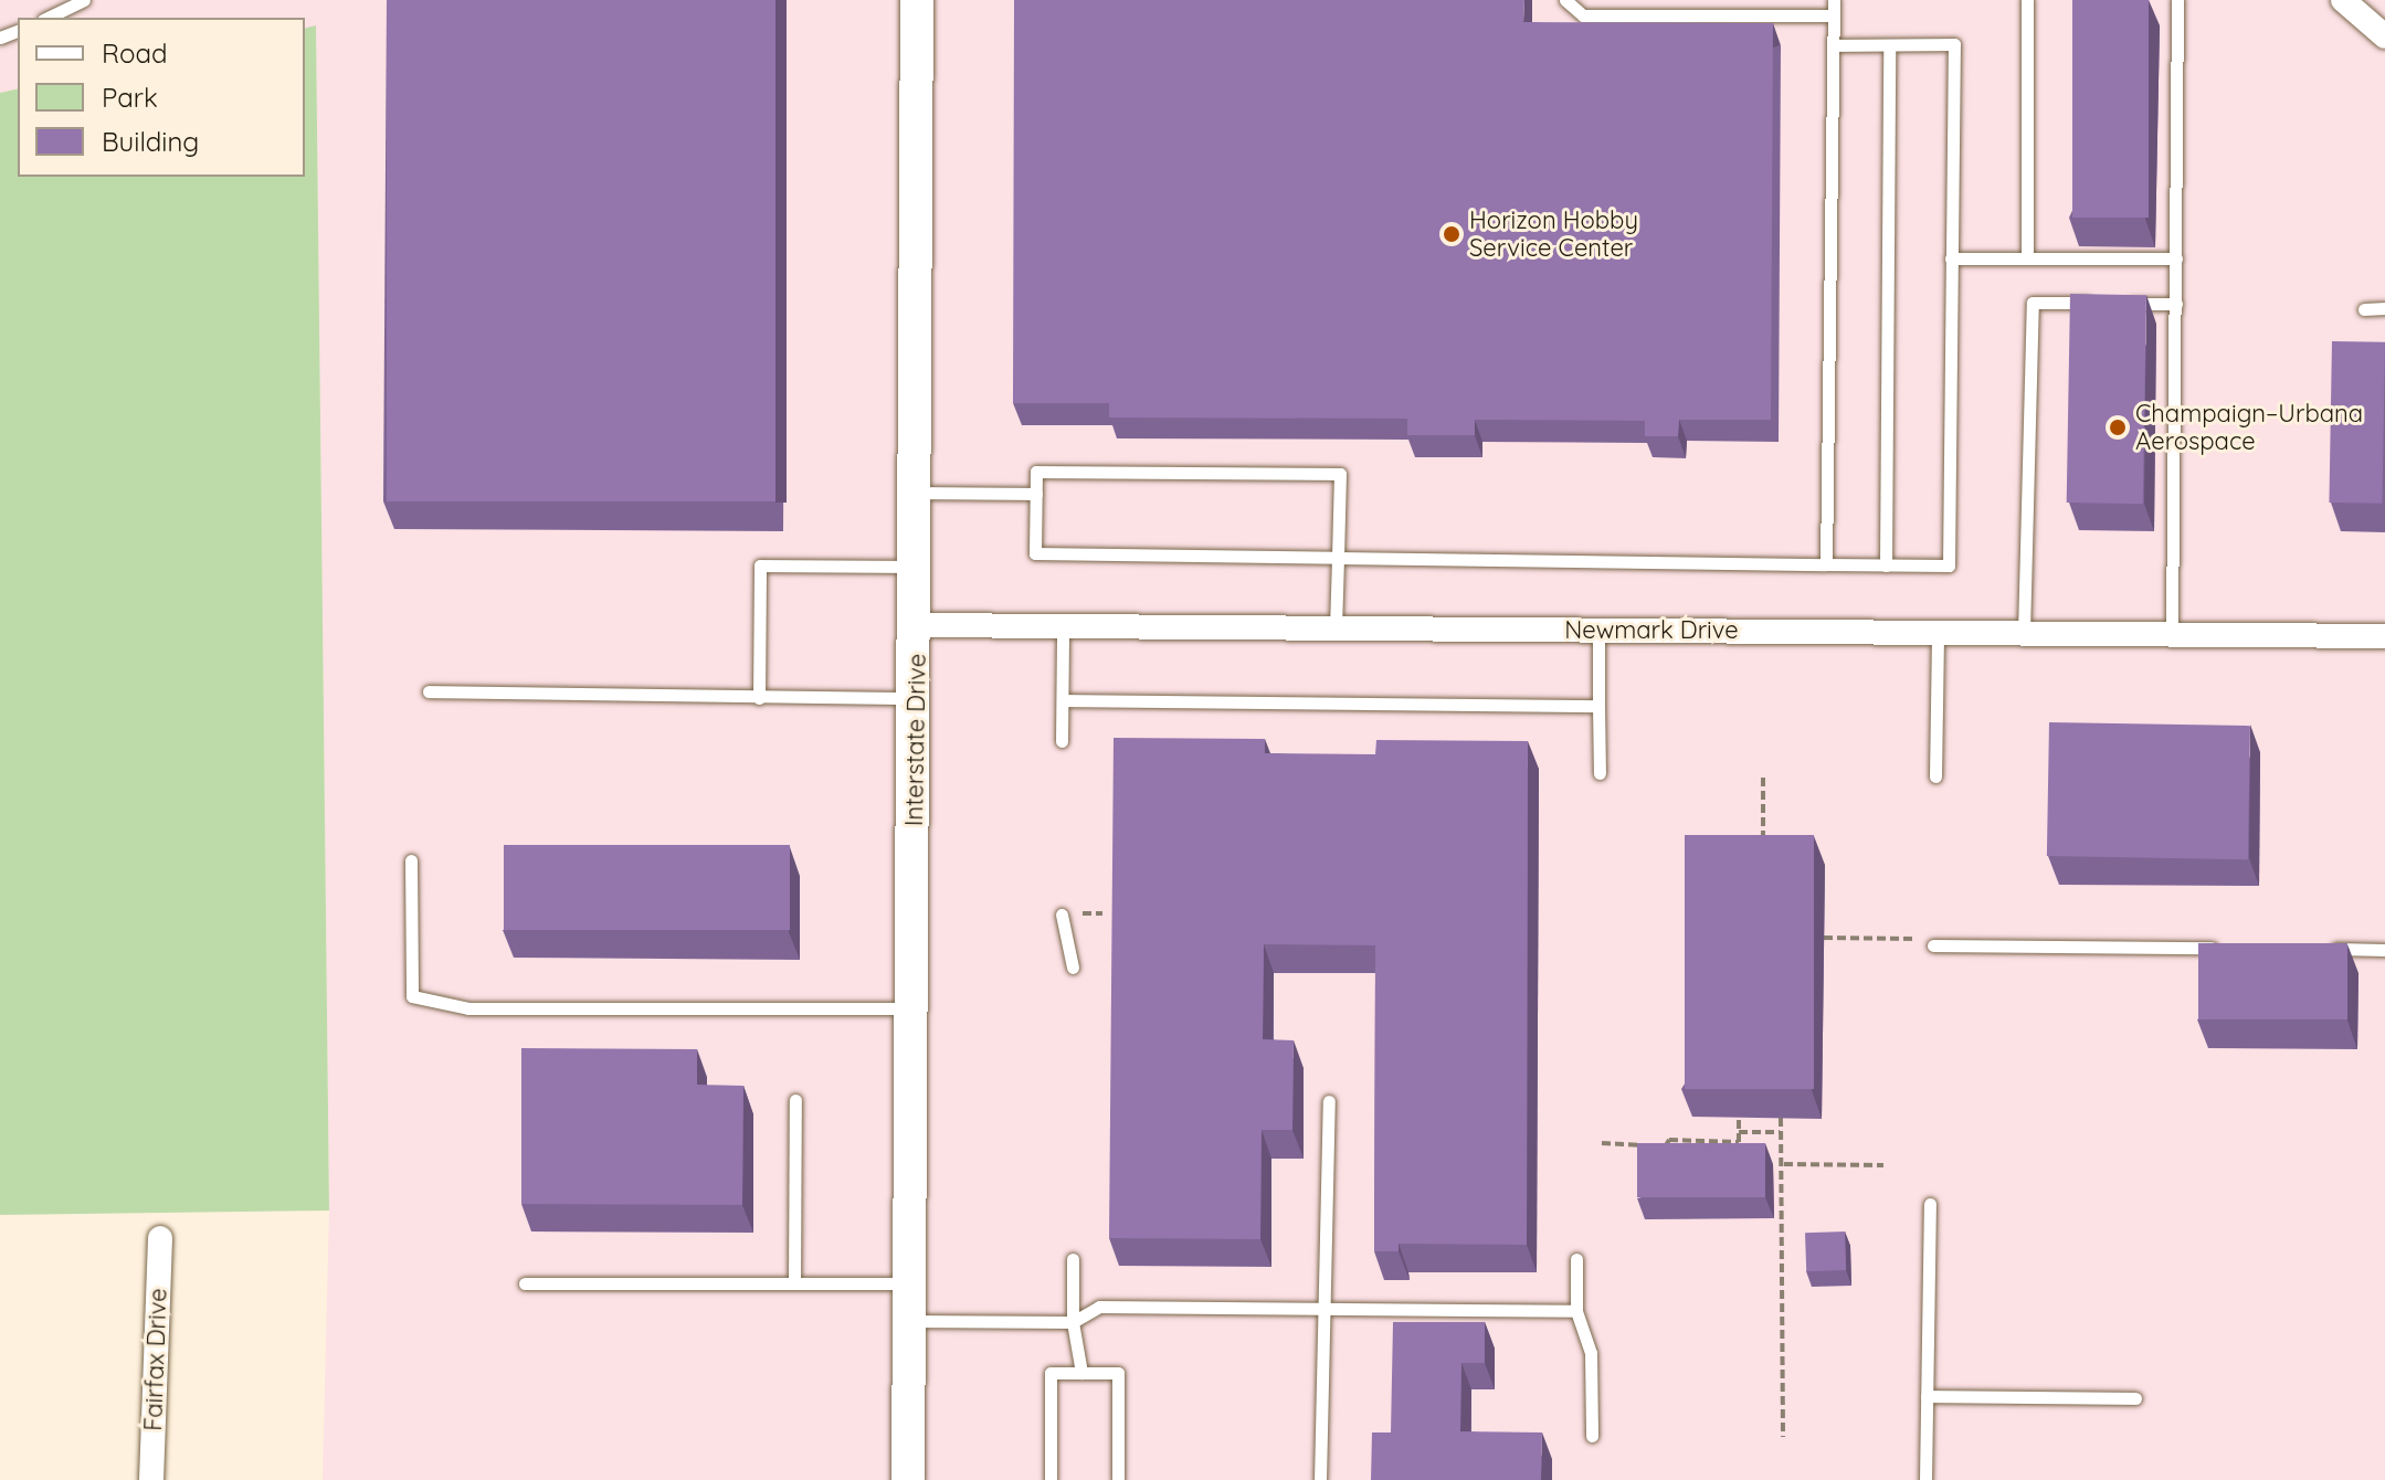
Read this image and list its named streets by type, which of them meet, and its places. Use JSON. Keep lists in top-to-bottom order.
{
  "streets": {
    "main road": ["Interstate Drive"],
    "street": ["Newmark Drive", "Fairfax Drive"]
  },
  "crossings": [
    ["Newmark Drive", "Interstate Drive"]
  ],
  "places": ["Horizon Hobby Service Center", "Champaign–Urbana Aerospace"],
  "legend": ["Road", "Park", "Building"]
}
